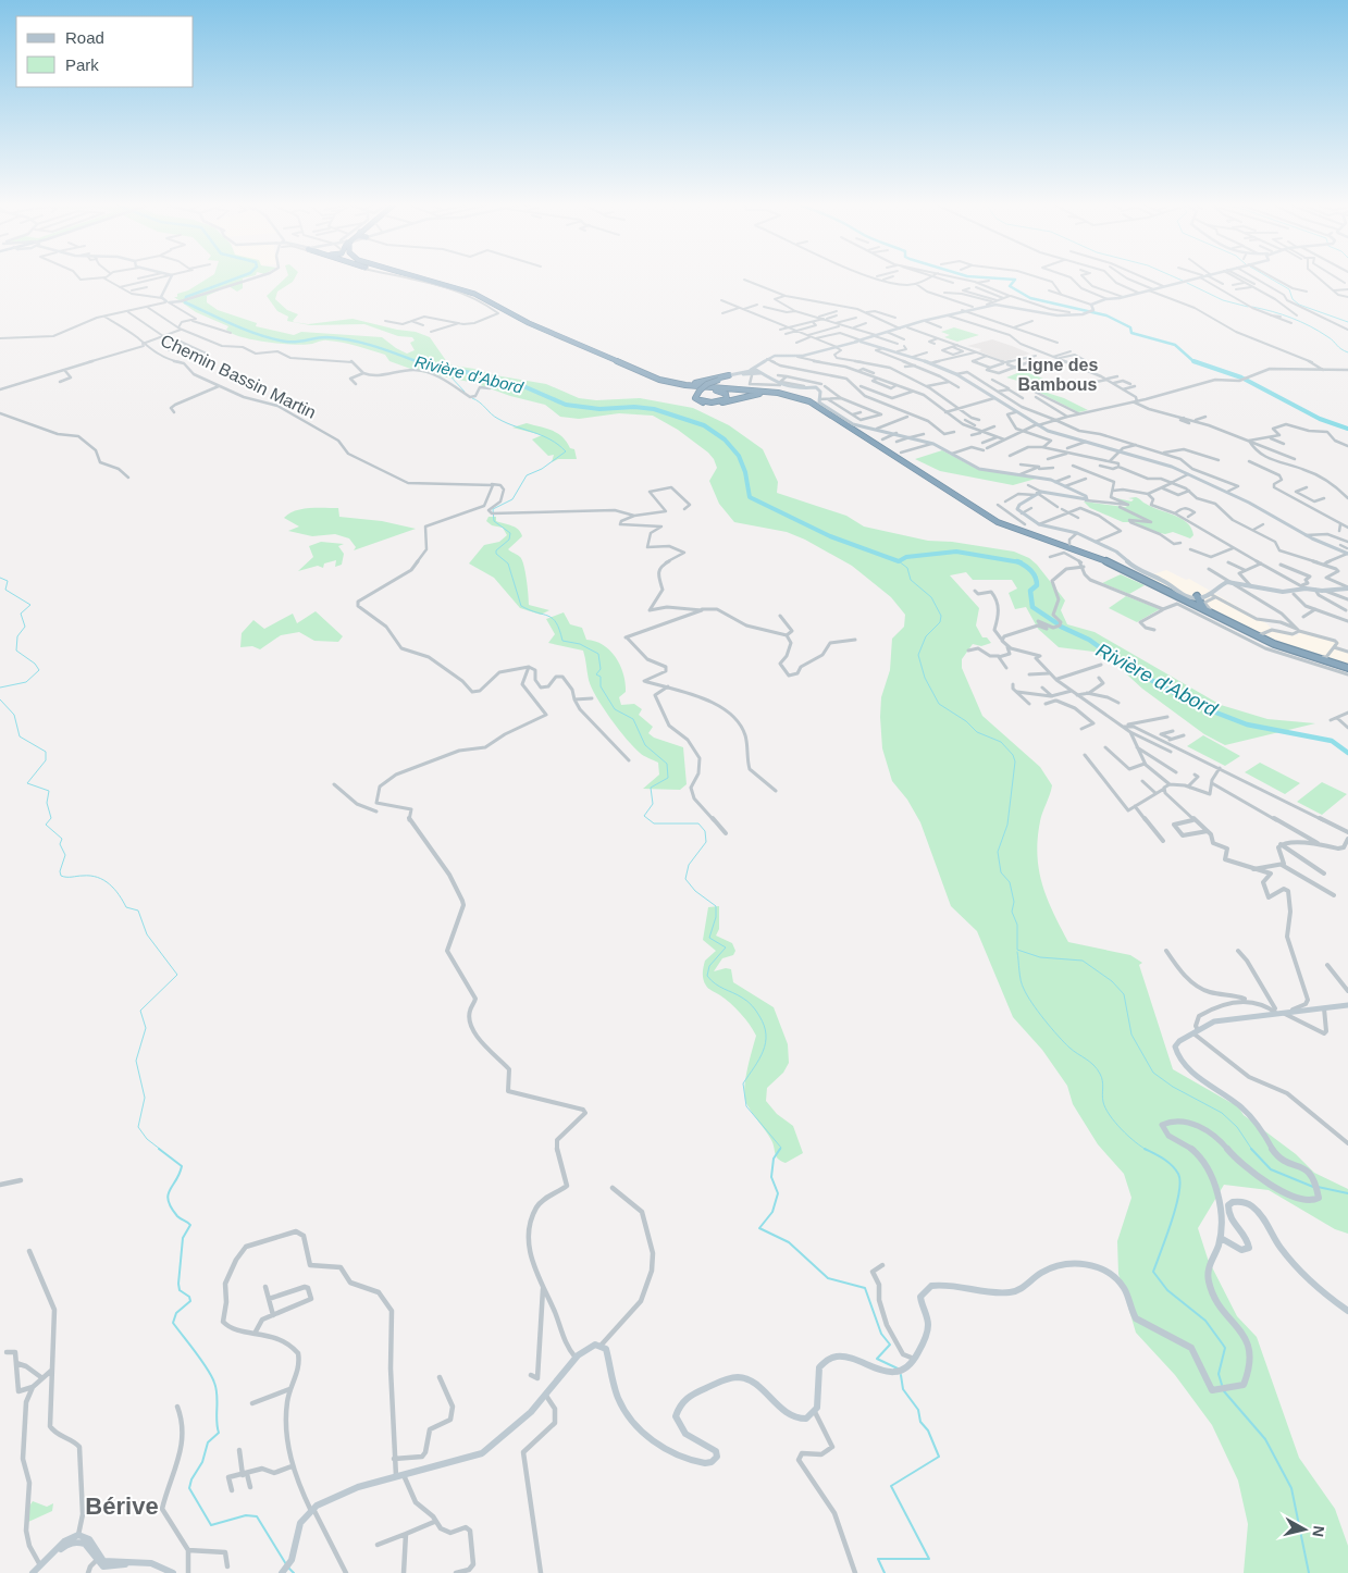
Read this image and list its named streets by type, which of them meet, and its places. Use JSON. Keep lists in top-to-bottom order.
{
  "streets": {
    "street": ["Chemin Bassin Martin"]
  },
  "districts": ["Ligne des Bambous", "Bérive"],
  "water": ["Rivière d'Abord"],
  "legend": ["Road", "Park"],
  "north": "right"
}
